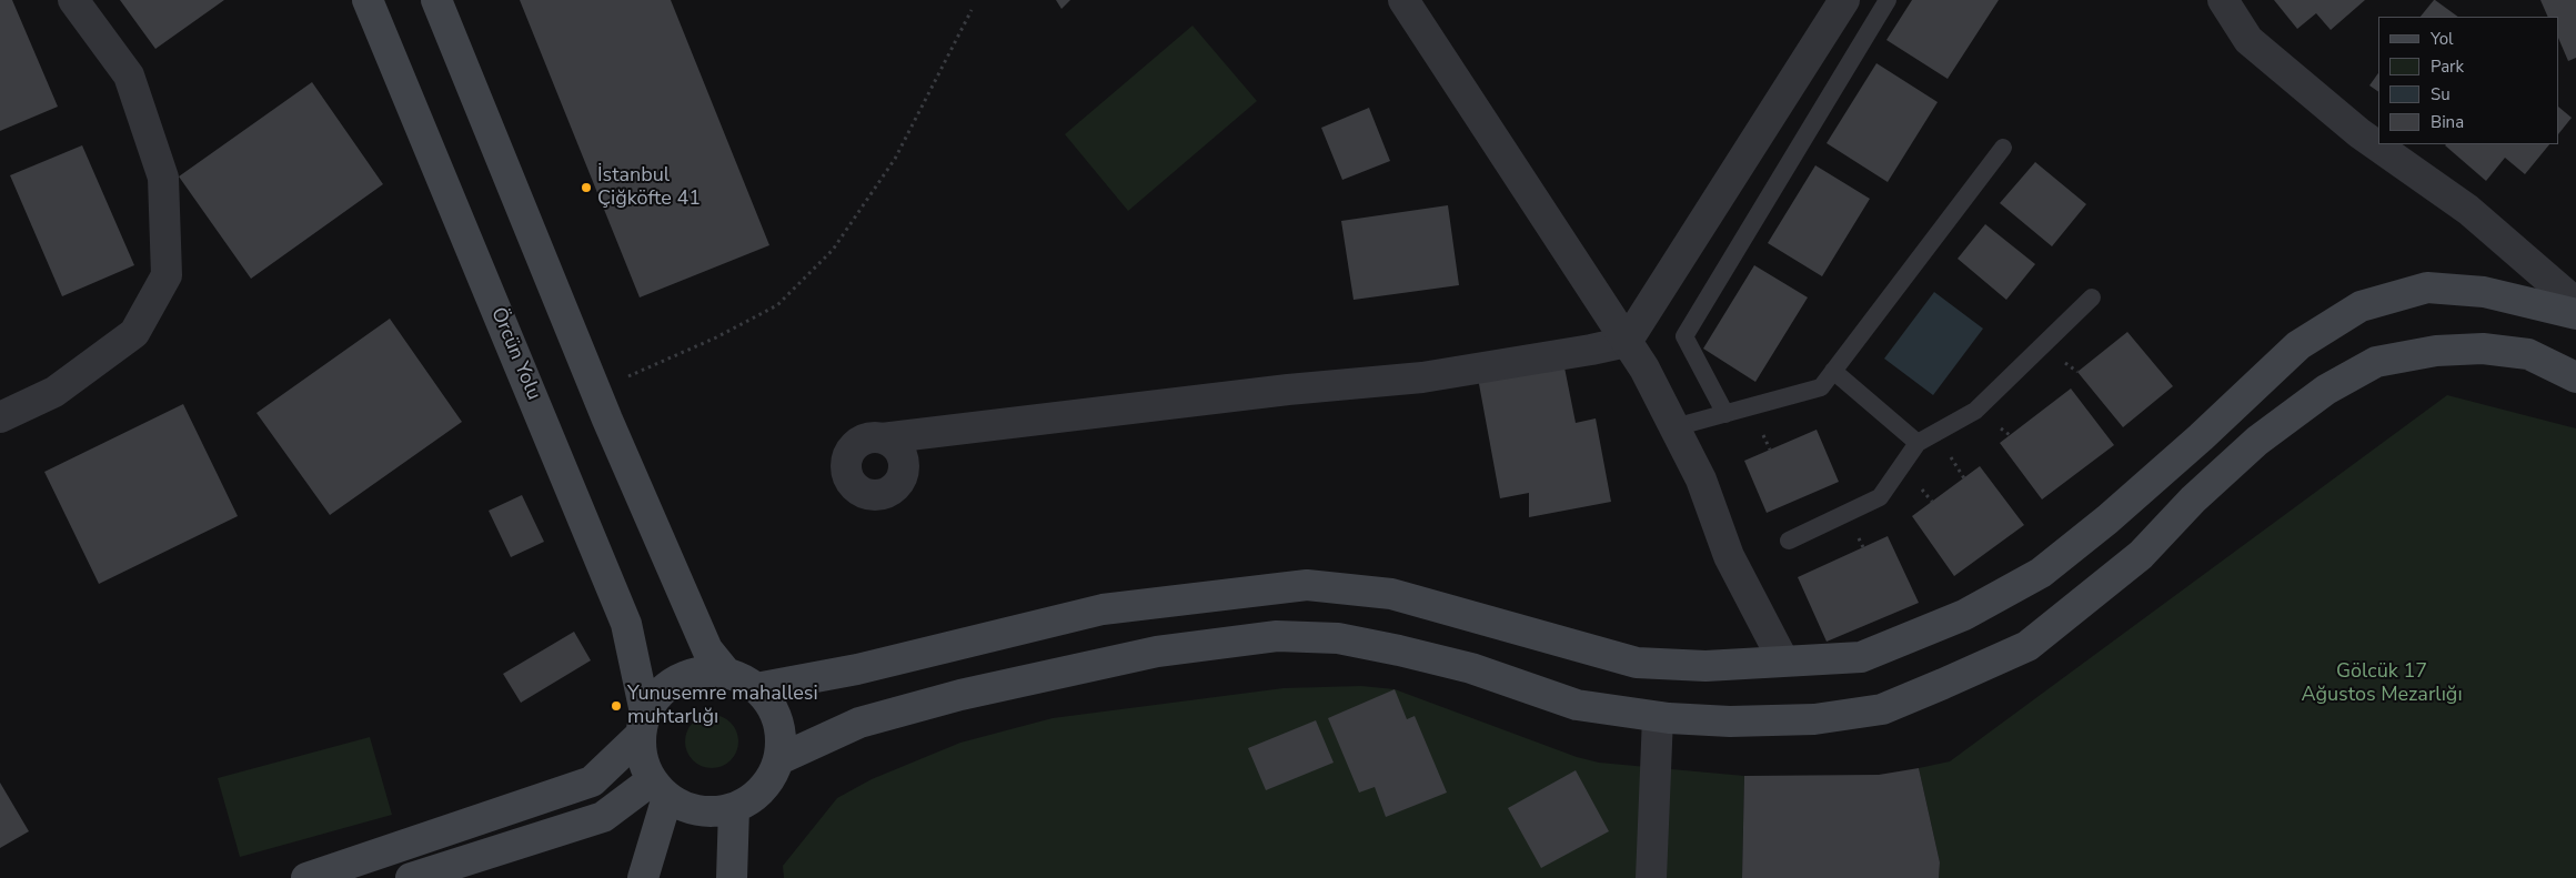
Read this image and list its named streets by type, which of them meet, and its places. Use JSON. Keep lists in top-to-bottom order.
{
  "streets": {
    "main road": ["Örcün Yolu"]
  },
  "parks": ["Gölcük 17 Ağustos Mezarlığı"],
  "places": ["İstanbul Çiğköfte 41", "Yunusemre mahallesi muhtarlığı"],
  "legend": [
    "Yol",
    "Park",
    "Su",
    "Bina"
  ]
}
